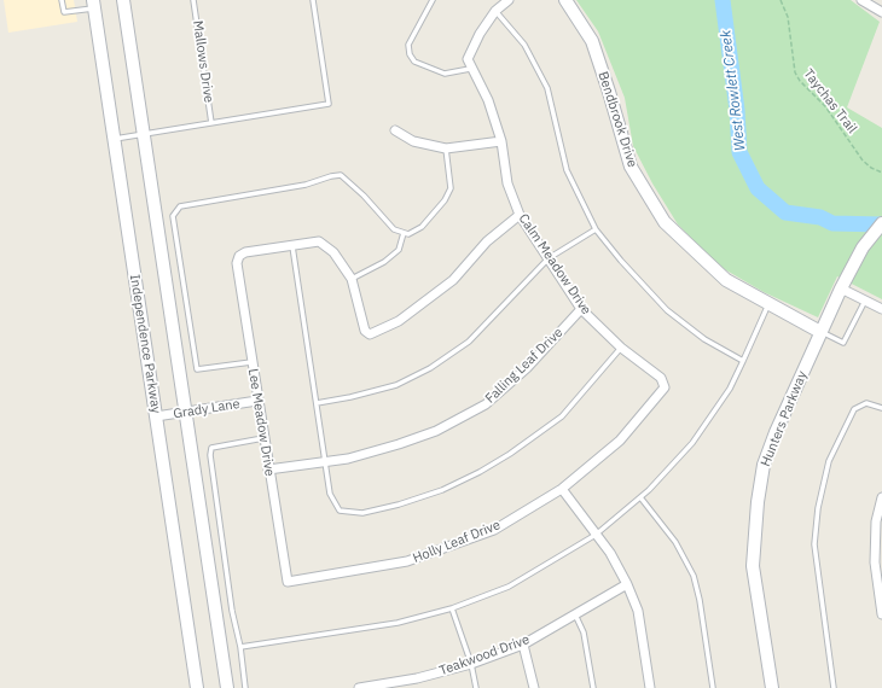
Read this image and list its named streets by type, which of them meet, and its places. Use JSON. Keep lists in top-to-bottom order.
{
  "streets": {
    "main road": ["Bendbrook Drive", "Independence Parkway", "Hunters Parkway"],
    "street": [
      "Calm Meadow Drive",
      "Falling Leaf Drive",
      "Grady Lane",
      "Lee Meadow Drive",
      "Holly Leaf Drive",
      "Teakwood Drive"
    ],
    "lane": ["Mallows Drive"],
    "path": ["Taychas Trail"]
  },
  "crossings": [
    ["Bendbrook Drive", "Hunters Parkway"],
    ["Calm Meadow Drive", "Falling Leaf Drive"],
    ["Calm Meadow Drive", "Holly Leaf Drive"],
    ["Independence Parkway", "Grady Lane"],
    ["Falling Leaf Drive", "Lee Meadow Drive"],
    ["Grady Lane", "Lee Meadow Drive"],
    ["Lee Meadow Drive", "Holly Leaf Drive"]
  ],
  "water": ["West Rowlett Creek"]
}
